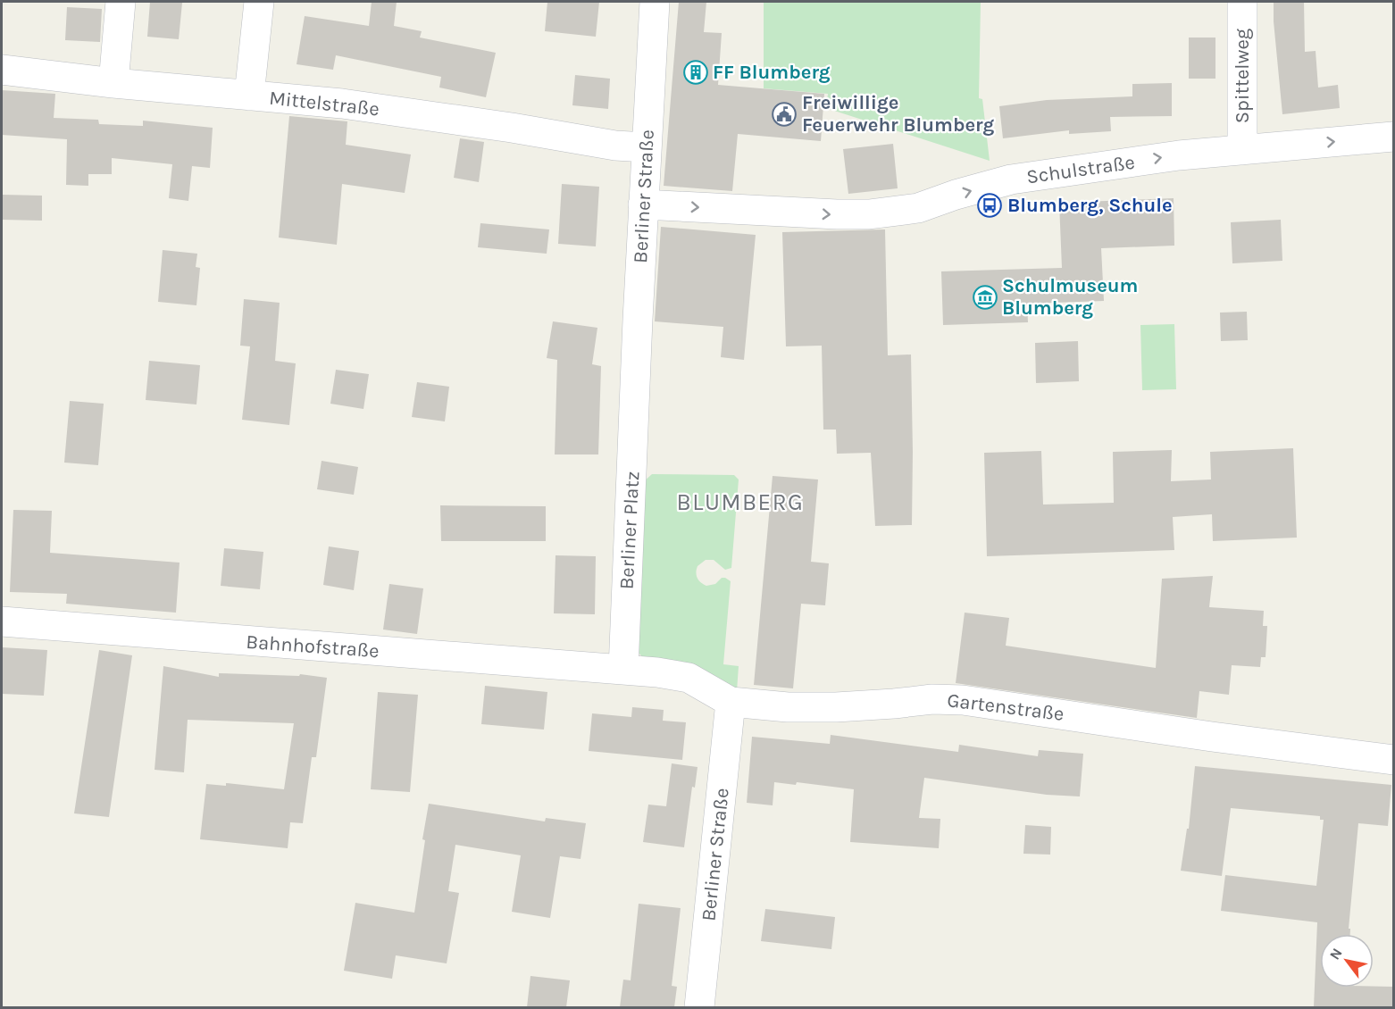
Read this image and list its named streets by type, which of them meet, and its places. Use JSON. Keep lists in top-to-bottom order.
{
  "streets": {
    "street": [
      "Spittelweg",
      "Mittelstraße",
      "Schulstraße",
      "Berliner Straße",
      "Berliner Platz",
      "Bahnhofstraße",
      "Gartenstraße"
    ]
  },
  "crossings": [
    ["Spittelweg", "Schulstraße"],
    ["Mittelstraße", "Berliner Straße"],
    ["Schulstraße", "Berliner Straße"],
    ["Berliner Straße", "Berliner Platz"],
    ["Berliner Straße", "Gartenstraße"],
    ["Berliner Platz", "Bahnhofstraße"],
    ["Berliner Platz", "Gartenstraße"],
    ["Bahnhofstraße", "Gartenstraße"]
  ],
  "one_way": ["Schulstraße"],
  "districts": ["BLUMBERG"],
  "places": {
    "building": ["FF Blumberg"],
    "public building": ["Freiwillige Feuerwehr Blumberg"],
    "bus stop": ["Blumberg, Schule"],
    "museum": ["Schulmuseum Blumberg"]
  },
  "north": "top left"
}
